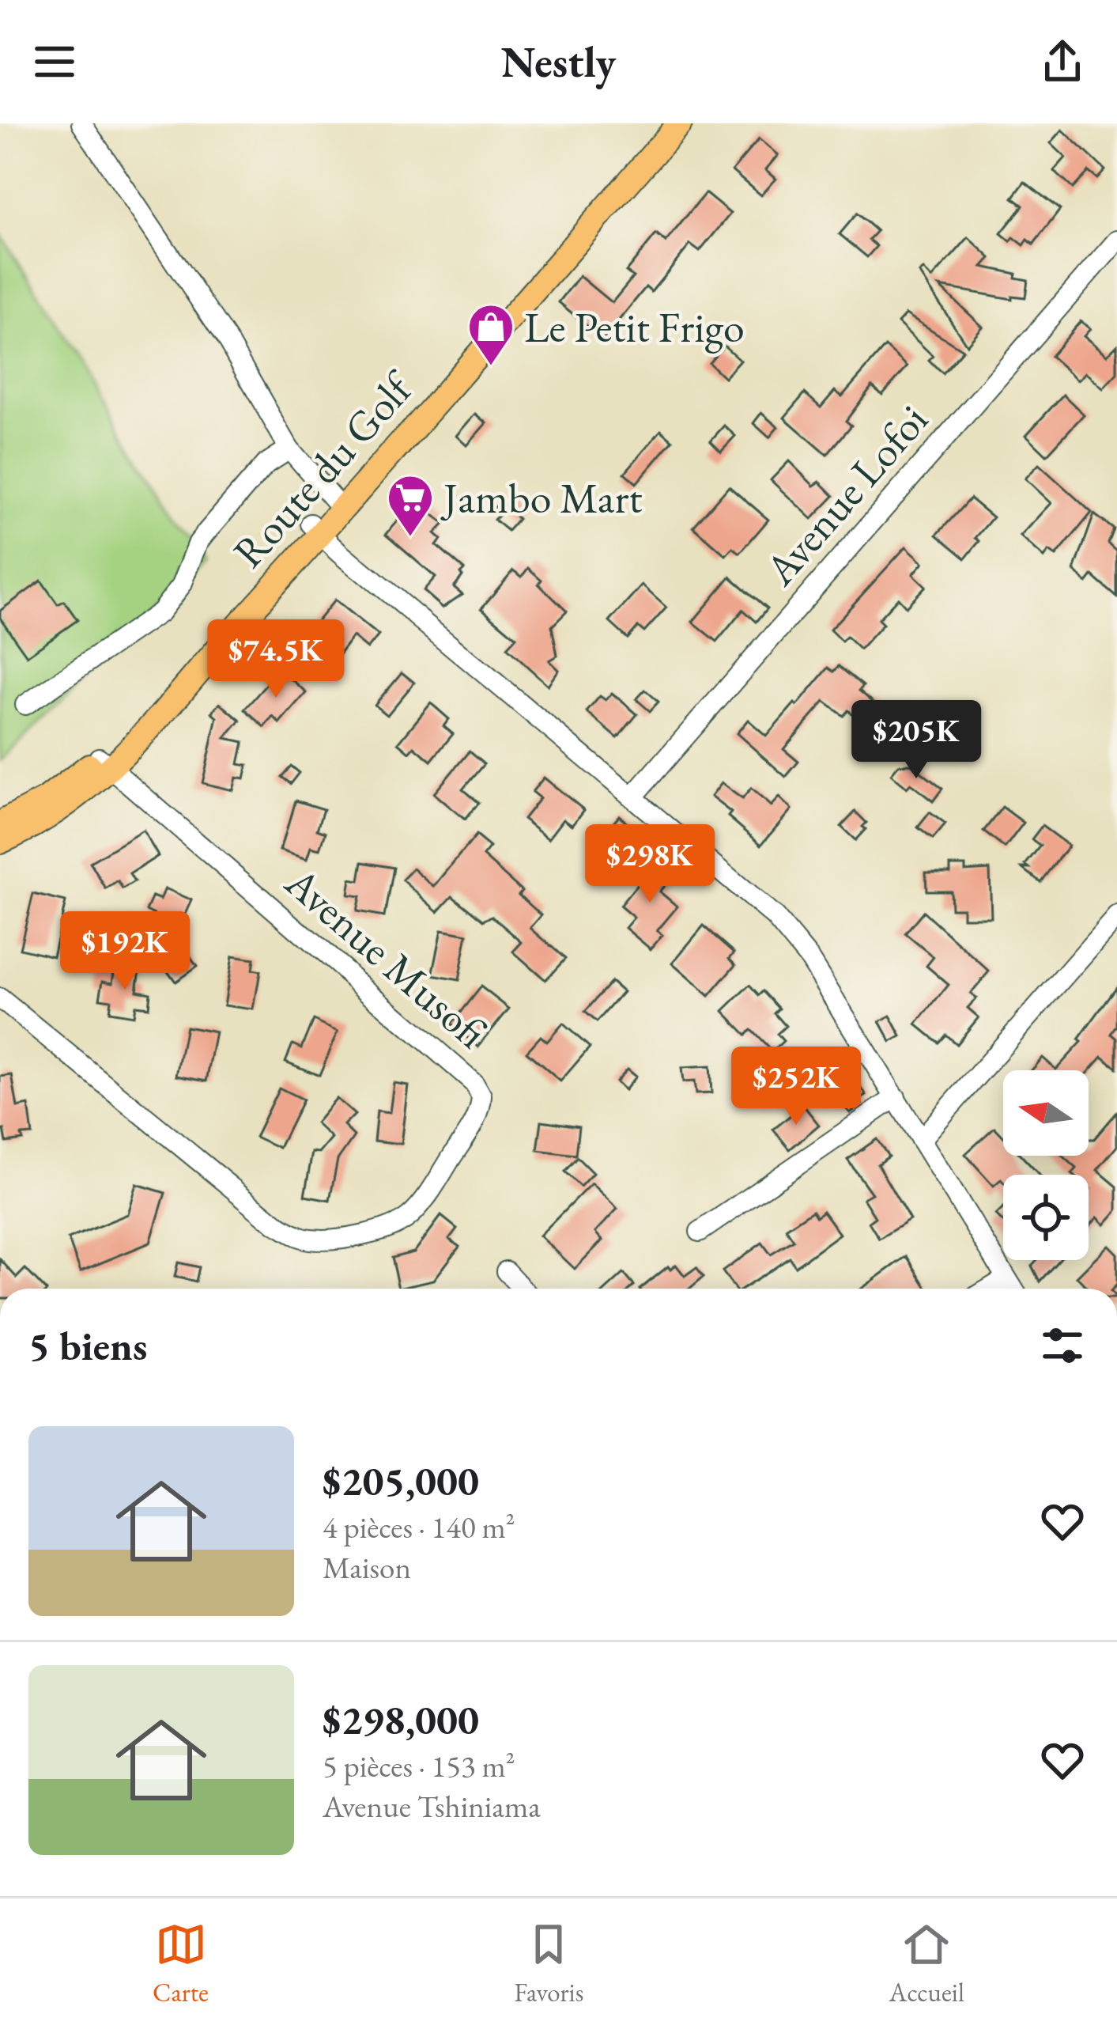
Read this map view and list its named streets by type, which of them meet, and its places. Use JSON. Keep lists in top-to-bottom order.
{
  "streets": {
    "main road": ["Route du Golf"],
    "street": ["Avenue Lofoi", "Avenue Musofi"]
  },
  "crossings": [
    ["Route du Golf", "Avenue Musofi"]
  ],
  "places": {
    "shop": ["Le Petit Frigo"],
    "supermarket": ["Jambo Mart"]
  },
  "north": "left",
  "page": {
    "header": "Nestly",
    "price": [
      "$74.5K",
      "$205K",
      "$298K",
      "$192K",
      "$252K"
    ],
    "heading": "5 biens",
    "list": [
      {
        "name": "$205,000",
        "note": "4 pièces · 140 m² · Maison"
      },
      {
        "name": "$298,000",
        "note": "5 pièces · 153 m² · Avenue Tshiniama"
      }
    ],
    "tabs": ["Carte", "Favoris", "Accueil"]
  }
}
